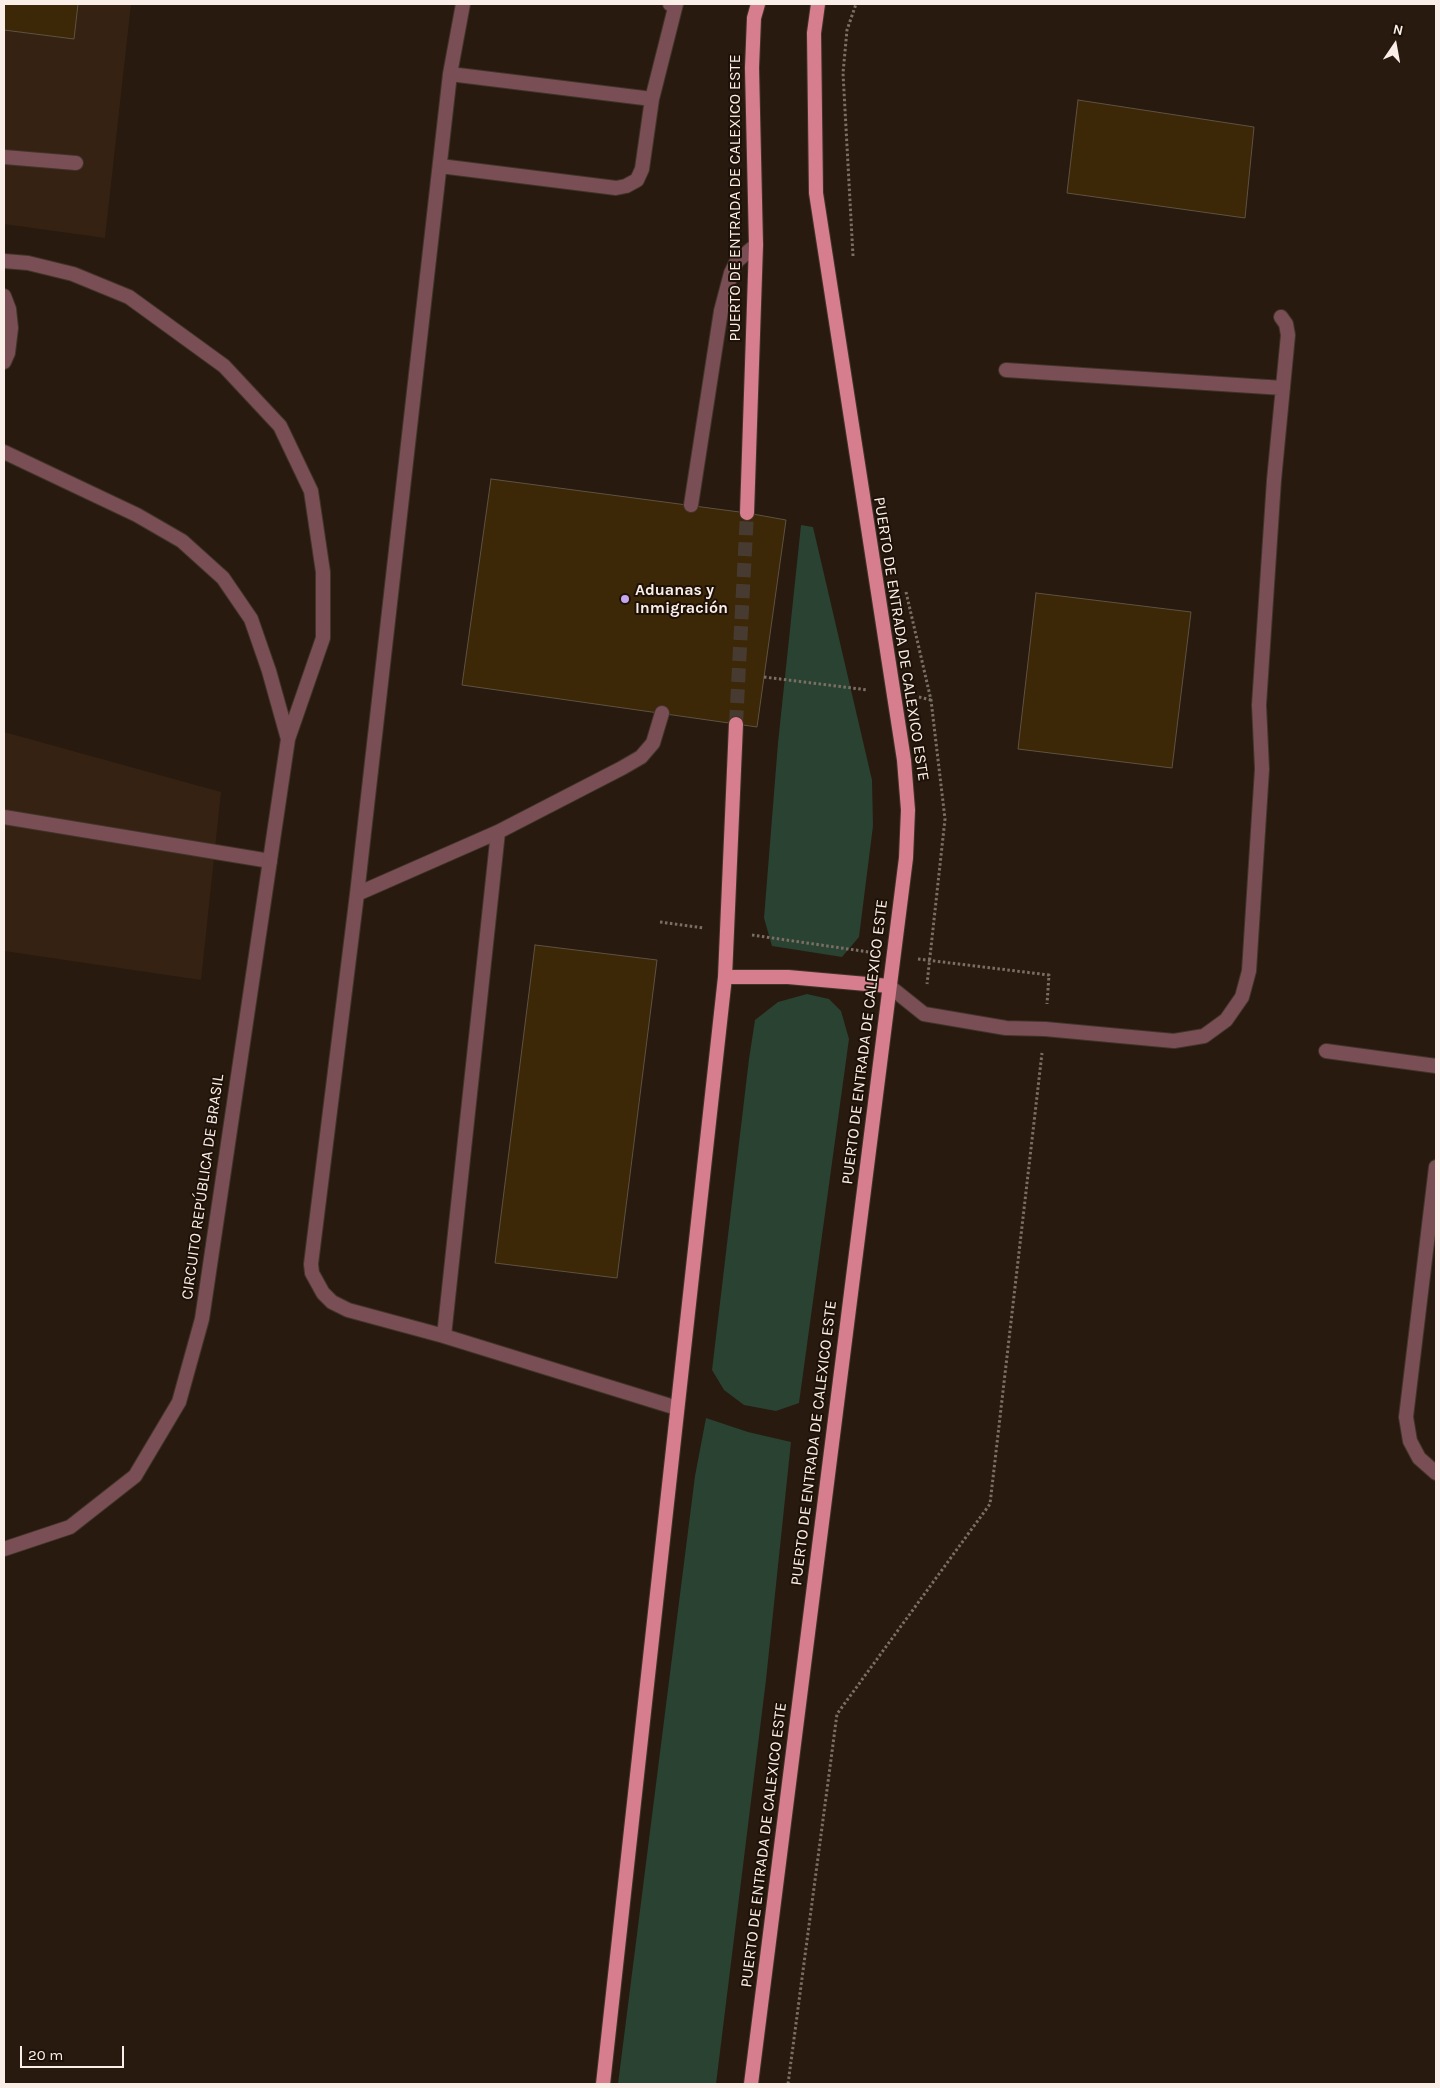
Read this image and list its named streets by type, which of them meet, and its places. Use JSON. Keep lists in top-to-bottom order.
{
  "streets": {
    "main road": ["PUERTO DE ENTRADA DE CALEXICO ESTE"],
    "street": ["CIRCUITO REPÚBLICA DE BRASIL"]
  },
  "places": ["Aduanas y Inmigración"],
  "scale_bar": "20 m",
  "north": "top"
}
